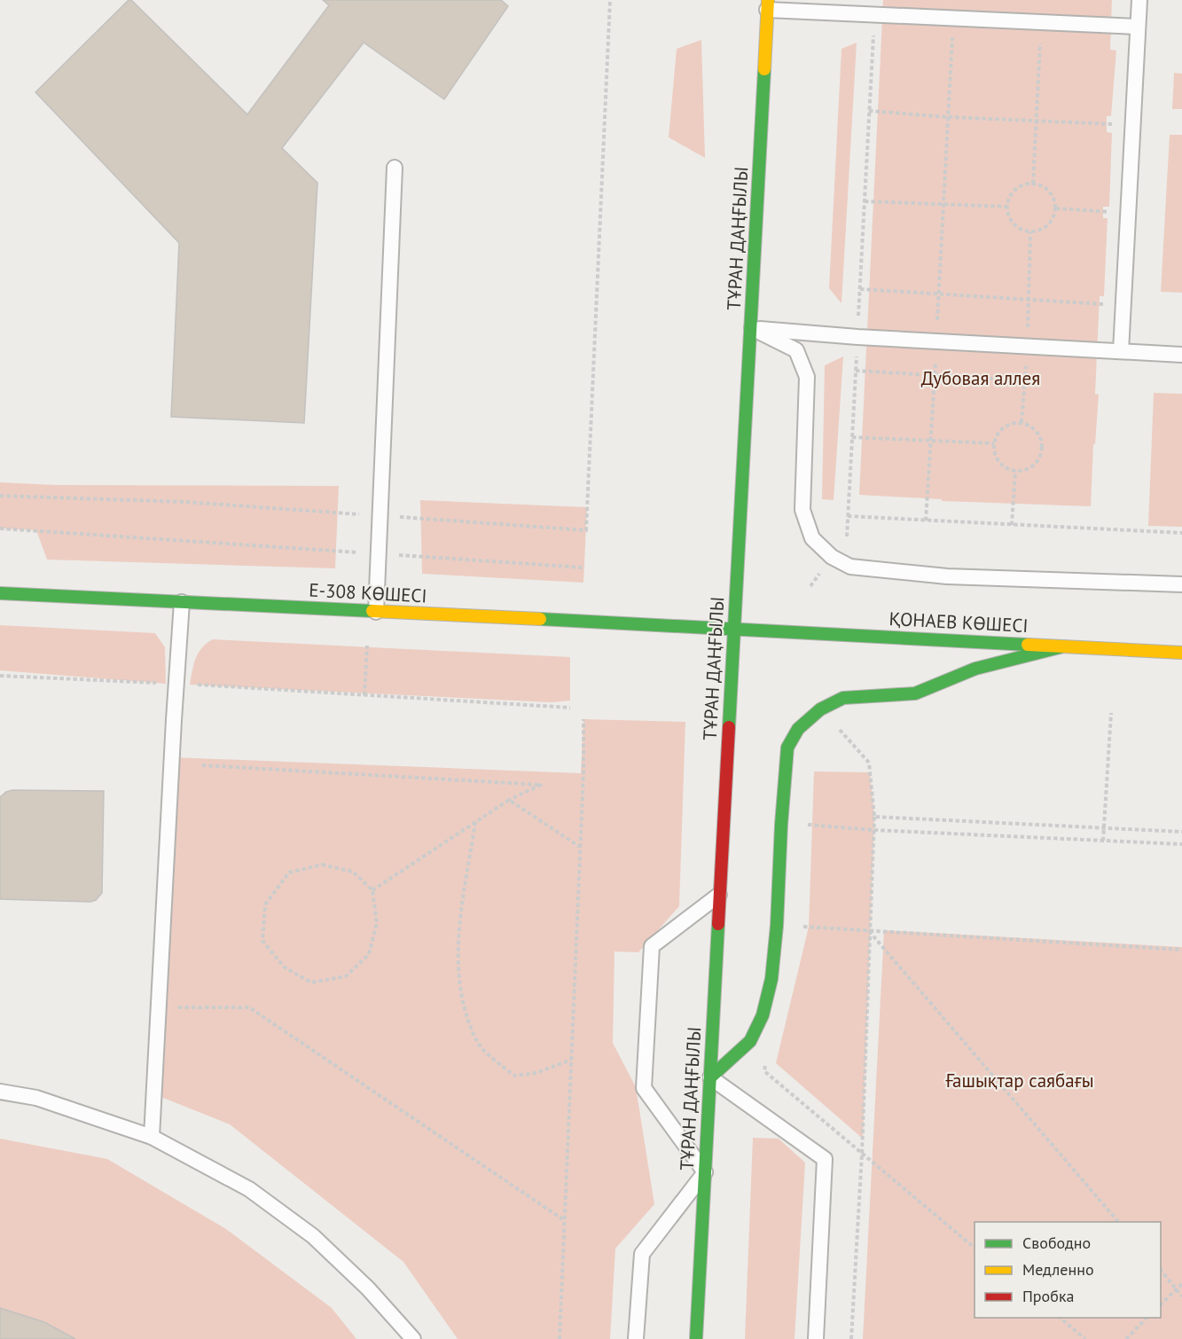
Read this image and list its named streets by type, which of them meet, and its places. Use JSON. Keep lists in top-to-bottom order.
{
  "streets": {
    "main road": ["ТҰРАН ДАҢҒЫЛЫ", "Е-308 КӨШЕСІ", "ҚОНАЕВ КӨШЕСІ"]
  },
  "crossings": [
    ["ТҰРАН ДАҢҒЫЛЫ", "Е-308 КӨШЕСІ"],
    ["ТҰРАН ДАҢҒЫЛЫ", "ҚОНАЕВ КӨШЕСІ"],
    ["Е-308 КӨШЕСІ", "ҚОНАЕВ КӨШЕСІ"]
  ],
  "parks": ["Дубовая аллея", "Ғашықтар саябағы"],
  "legend": ["Свободно", "Медленно", "Пробка"]
}
